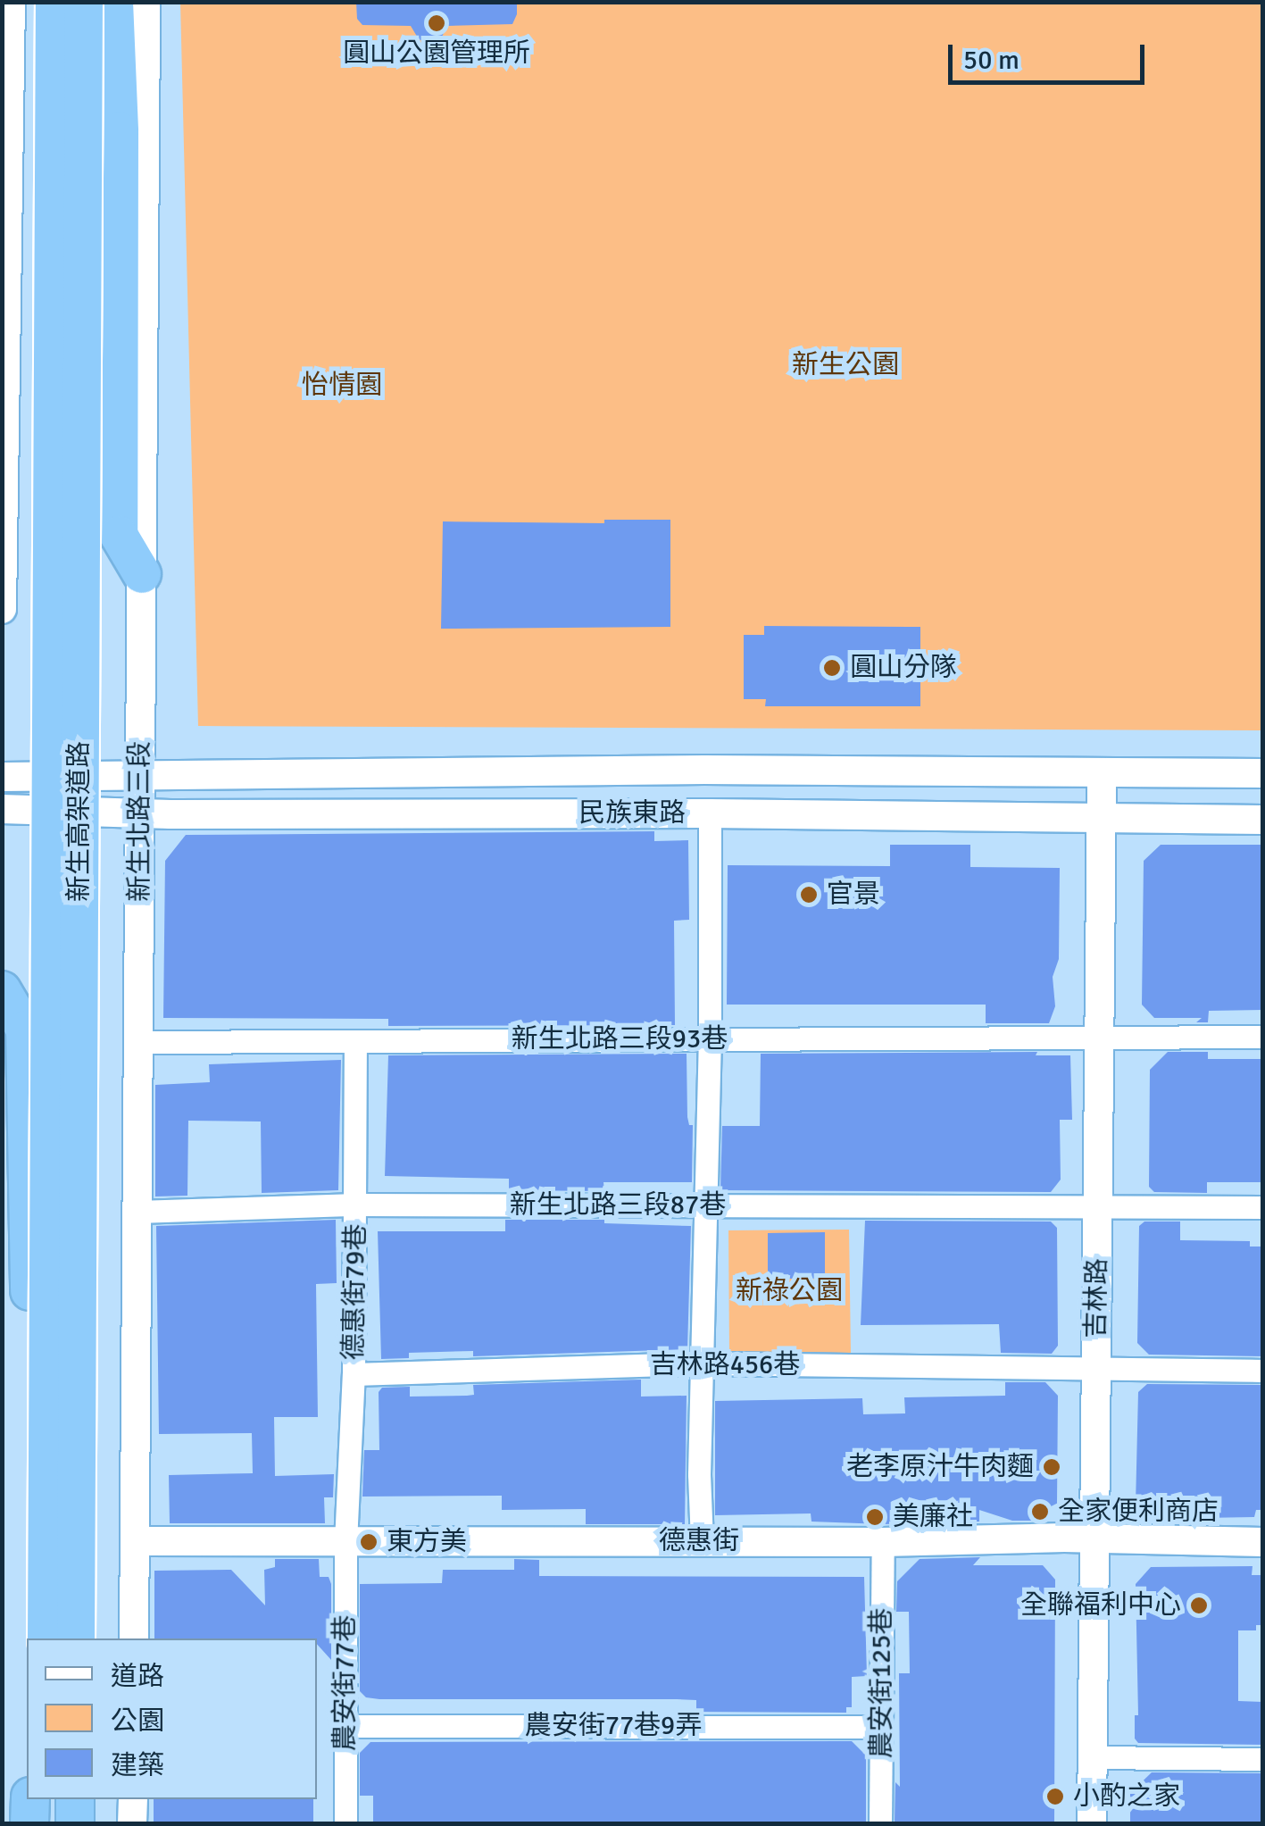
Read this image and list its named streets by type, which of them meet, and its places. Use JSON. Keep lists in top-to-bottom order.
{
  "streets": {
    "highway": ["新生高架道路"],
    "street": [
      "民族東路",
      "新生北路三段",
      "新生北路三段93巷",
      "新生北路三段87巷",
      "德惠街79巷",
      "吉林路",
      "吉林路456巷",
      "德惠街",
      "農安街77巷",
      "農安街125巷",
      "農安街77巷9弄"
    ]
  },
  "crossings": [
    ["民族東路", "新生北路三段"],
    ["民族東路", "吉林路"],
    ["新生北路三段", "新生北路三段93巷"],
    ["新生北路三段", "新生北路三段87巷"],
    ["新生北路三段", "德惠街"],
    ["新生北路三段93巷", "德惠街79巷"],
    ["新生北路三段93巷", "吉林路"],
    ["新生北路三段87巷", "德惠街79巷"],
    ["新生北路三段87巷", "吉林路"],
    ["德惠街79巷", "吉林路456巷"],
    ["德惠街79巷", "德惠街"],
    ["德惠街79巷", "農安街77巷"],
    ["吉林路", "吉林路456巷"],
    ["吉林路", "德惠街"],
    ["德惠街", "農安街77巷"],
    ["德惠街", "農安街125巷"],
    ["農安街77巷", "農安街77巷9弄"],
    ["農安街125巷", "農安街77巷9弄"]
  ],
  "parks": ["新生公園", "怡情園", "新祿公園"],
  "places": [
    "圓山公園管理所",
    "圓山分隊",
    "官景",
    "老李原汁牛肉麵",
    "全家便利商店",
    "美廉社",
    "東方美",
    "全聯福利中心",
    "小酌之家"
  ],
  "legend": ["道路", "公園", "建築"],
  "scale_bar": "50 m"
}
